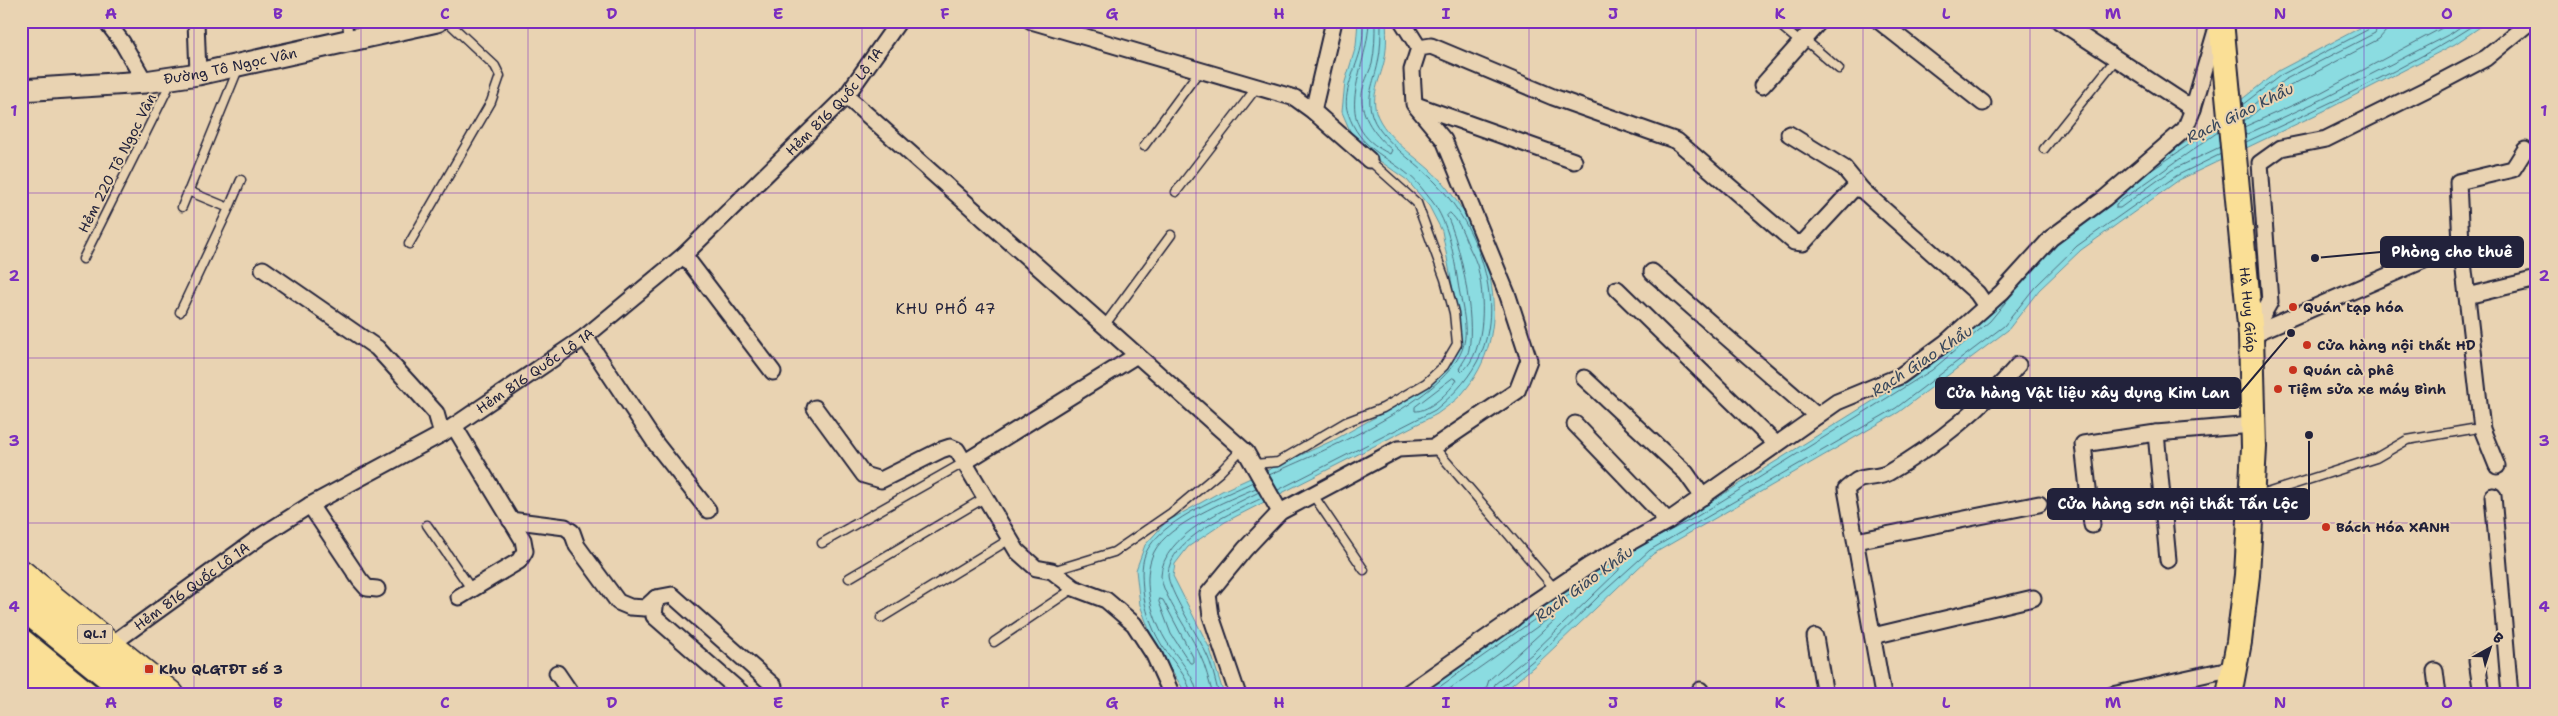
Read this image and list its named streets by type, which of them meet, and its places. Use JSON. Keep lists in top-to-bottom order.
{
  "streets": {
    "highway": ["QL.1"],
    "main road": ["Hà Huy Giáp"],
    "street": ["Đường Tô Ngọc Vân", "Hẻm 816 Quốc Lộ 1A"],
    "lane": ["Hẻm 220 Tô Ngọc Vân"]
  },
  "crossings": [
    ["Đường Tô Ngọc Vân", "Hẻm 220 Tô Ngọc Vân"],
    ["Hẻm 816 Quốc Lộ 1A", "QL.1"]
  ],
  "districts": ["KHU PHỐ 47"],
  "water": ["Rạch Giao Khẩu"],
  "places": {
    "other": [
      "Phòng cho thuê",
      "Quán tạp hóa",
      "Cửa hàng Vật liệu xây dụng Kim Lan",
      "Cửa hàng nội thất HD",
      "Quán cà phê",
      "Tiệm sửa xe máy Bình",
      "Cửa hàng sơn nội thất Tấn Lộc",
      "Bách Hóa XANH"
    ],
    "transit": ["Khu QLGTĐT số 3"]
  },
  "north": "top right",
  "grid": {
    "columns": [
      "A",
      "B",
      "C",
      "D",
      "E",
      "F",
      "G",
      "H",
      "I",
      "J",
      "K",
      "L",
      "M",
      "N",
      "O"
    ],
    "rows": [
      "1",
      "2",
      "3",
      "4"
    ]
  }
}
